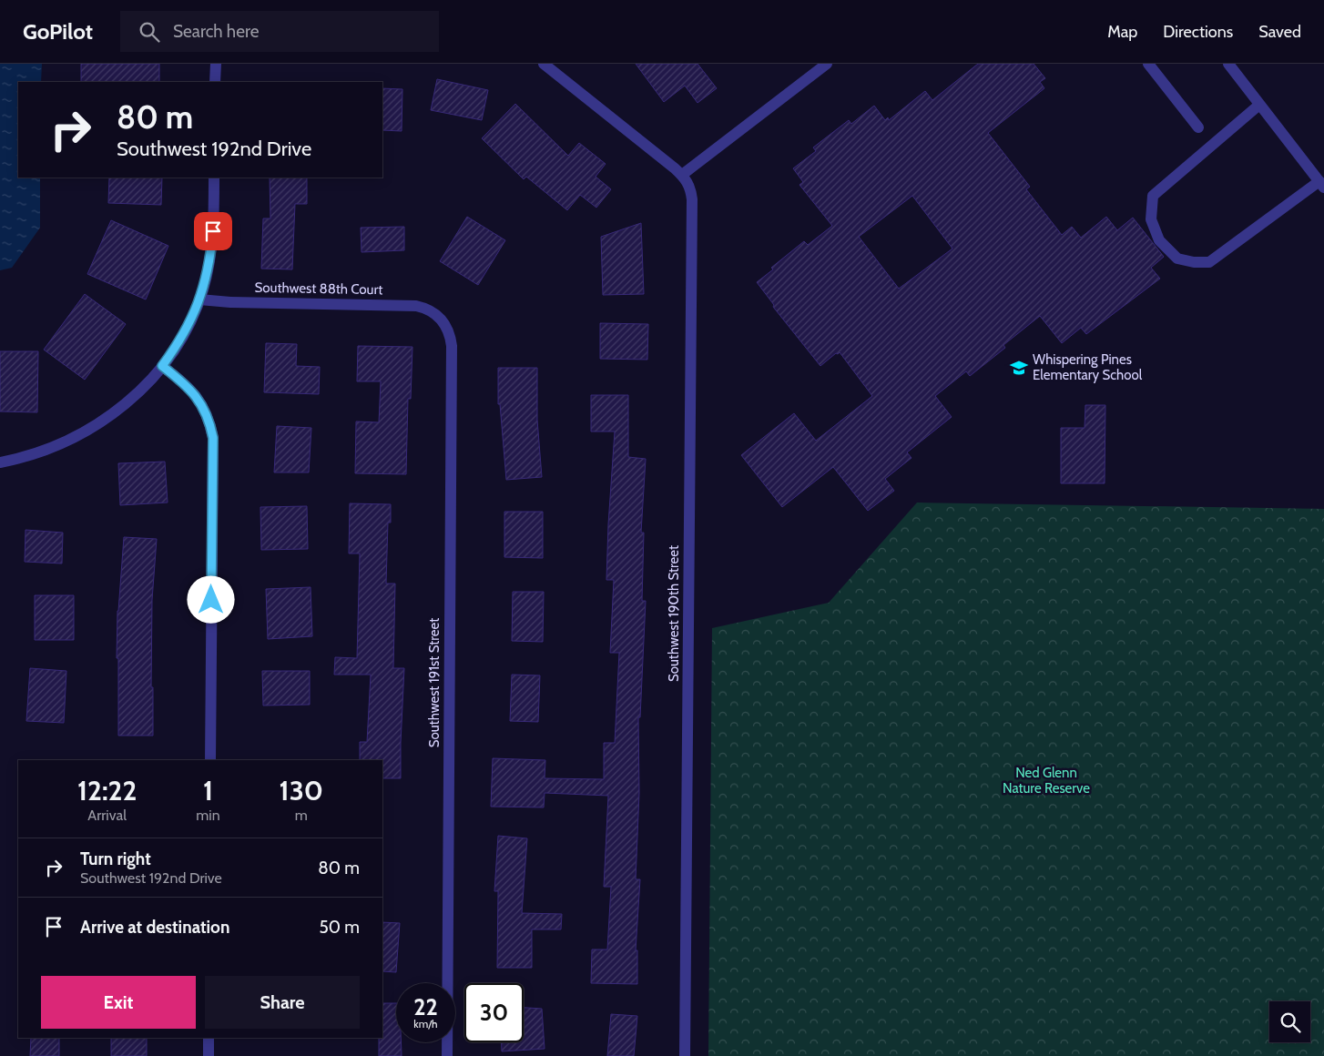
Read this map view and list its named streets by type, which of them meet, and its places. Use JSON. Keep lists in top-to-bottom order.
{
  "streets": {
    "street": ["Southwest 88th Court", "Southwest 190th Street", "Southwest 191st Street"]
  },
  "crossings": [
    ["Southwest 88th Court", "Southwest 191st Street"]
  ],
  "parks": ["Ned Glenn Nature Reserve"],
  "places": {
    "school or university": ["Whispering Pines Elementary School"]
  },
  "page": {
    "header": "GoPilot",
    "search": "Search here",
    "nav": ["Map", "Directions", "Saved"],
    "turn": ["80 m", "Southwest 192nd Drive"],
    "eta": [
      "12:22",
      "Arrival",
      "1",
      "min",
      "130",
      "m"
    ],
    "list": [
      {
        "name": "Turn right",
        "note": "Southwest 192nd Drive",
        "value": "80 m"
      },
      {
        "name": "Arrive at destination",
        "value": "50 m"
      }
    ],
    "buttons": ["Exit", "Share"],
    "speed": "22 km/h",
    "limit": "30"
  }
}
